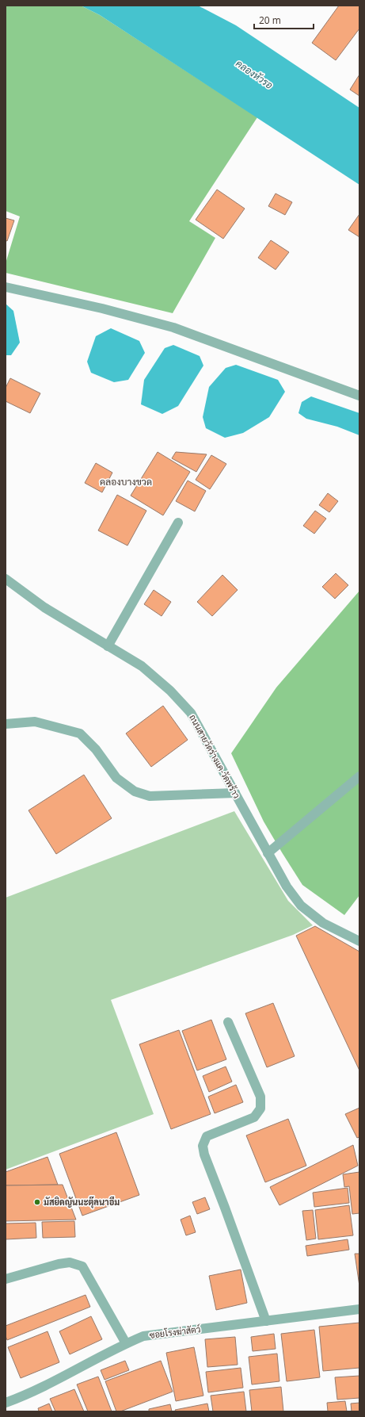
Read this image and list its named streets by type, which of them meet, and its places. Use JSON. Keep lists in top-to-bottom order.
{
  "streets": {
    "street": ["ถนนสายวัดร่างแค-วัดพร้าว", "ซอยโรงฆ่าสัตว์"]
  },
  "districts": ["คลองบางขวด"],
  "water": ["คลองหัวรอ"],
  "places": ["มัสยิดญันนะตุ๊ลนาอีม"],
  "scale_bar": "20 m"
}
